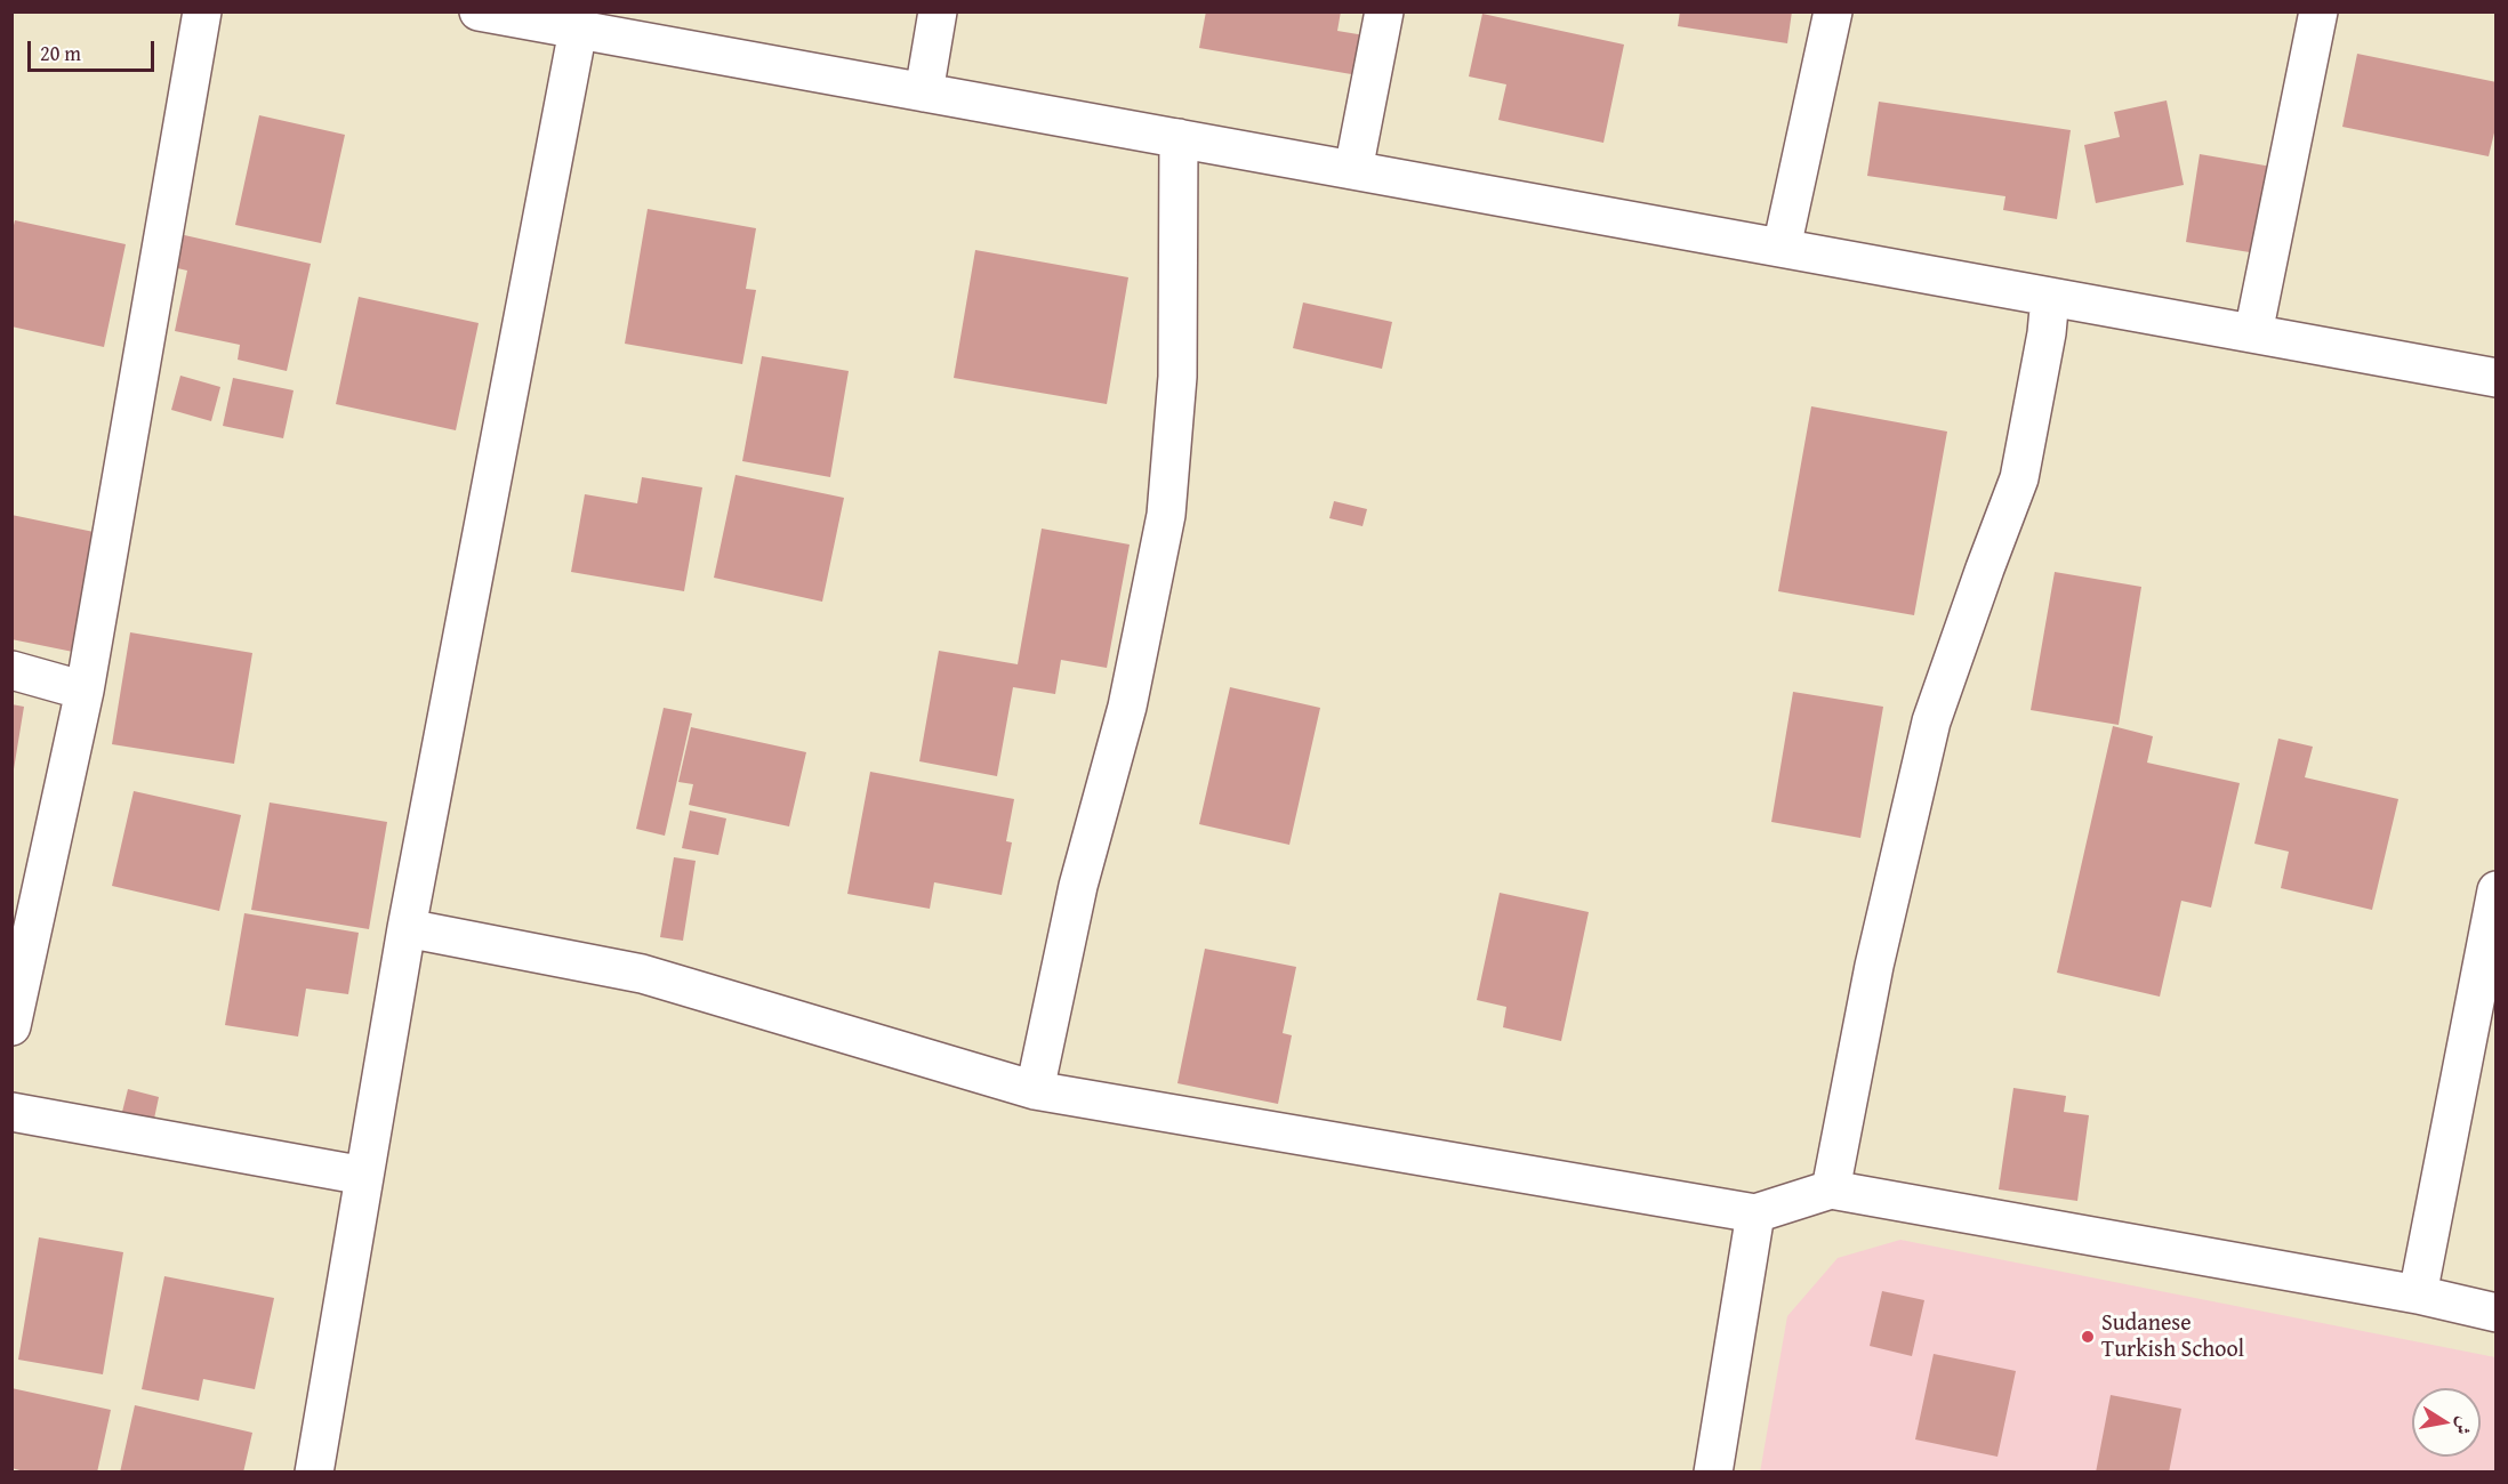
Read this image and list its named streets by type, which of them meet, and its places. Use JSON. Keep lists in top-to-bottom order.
{
  "places": ["Sudanese Turkish School"],
  "scale_bar": "20 m",
  "north": "right"
}
